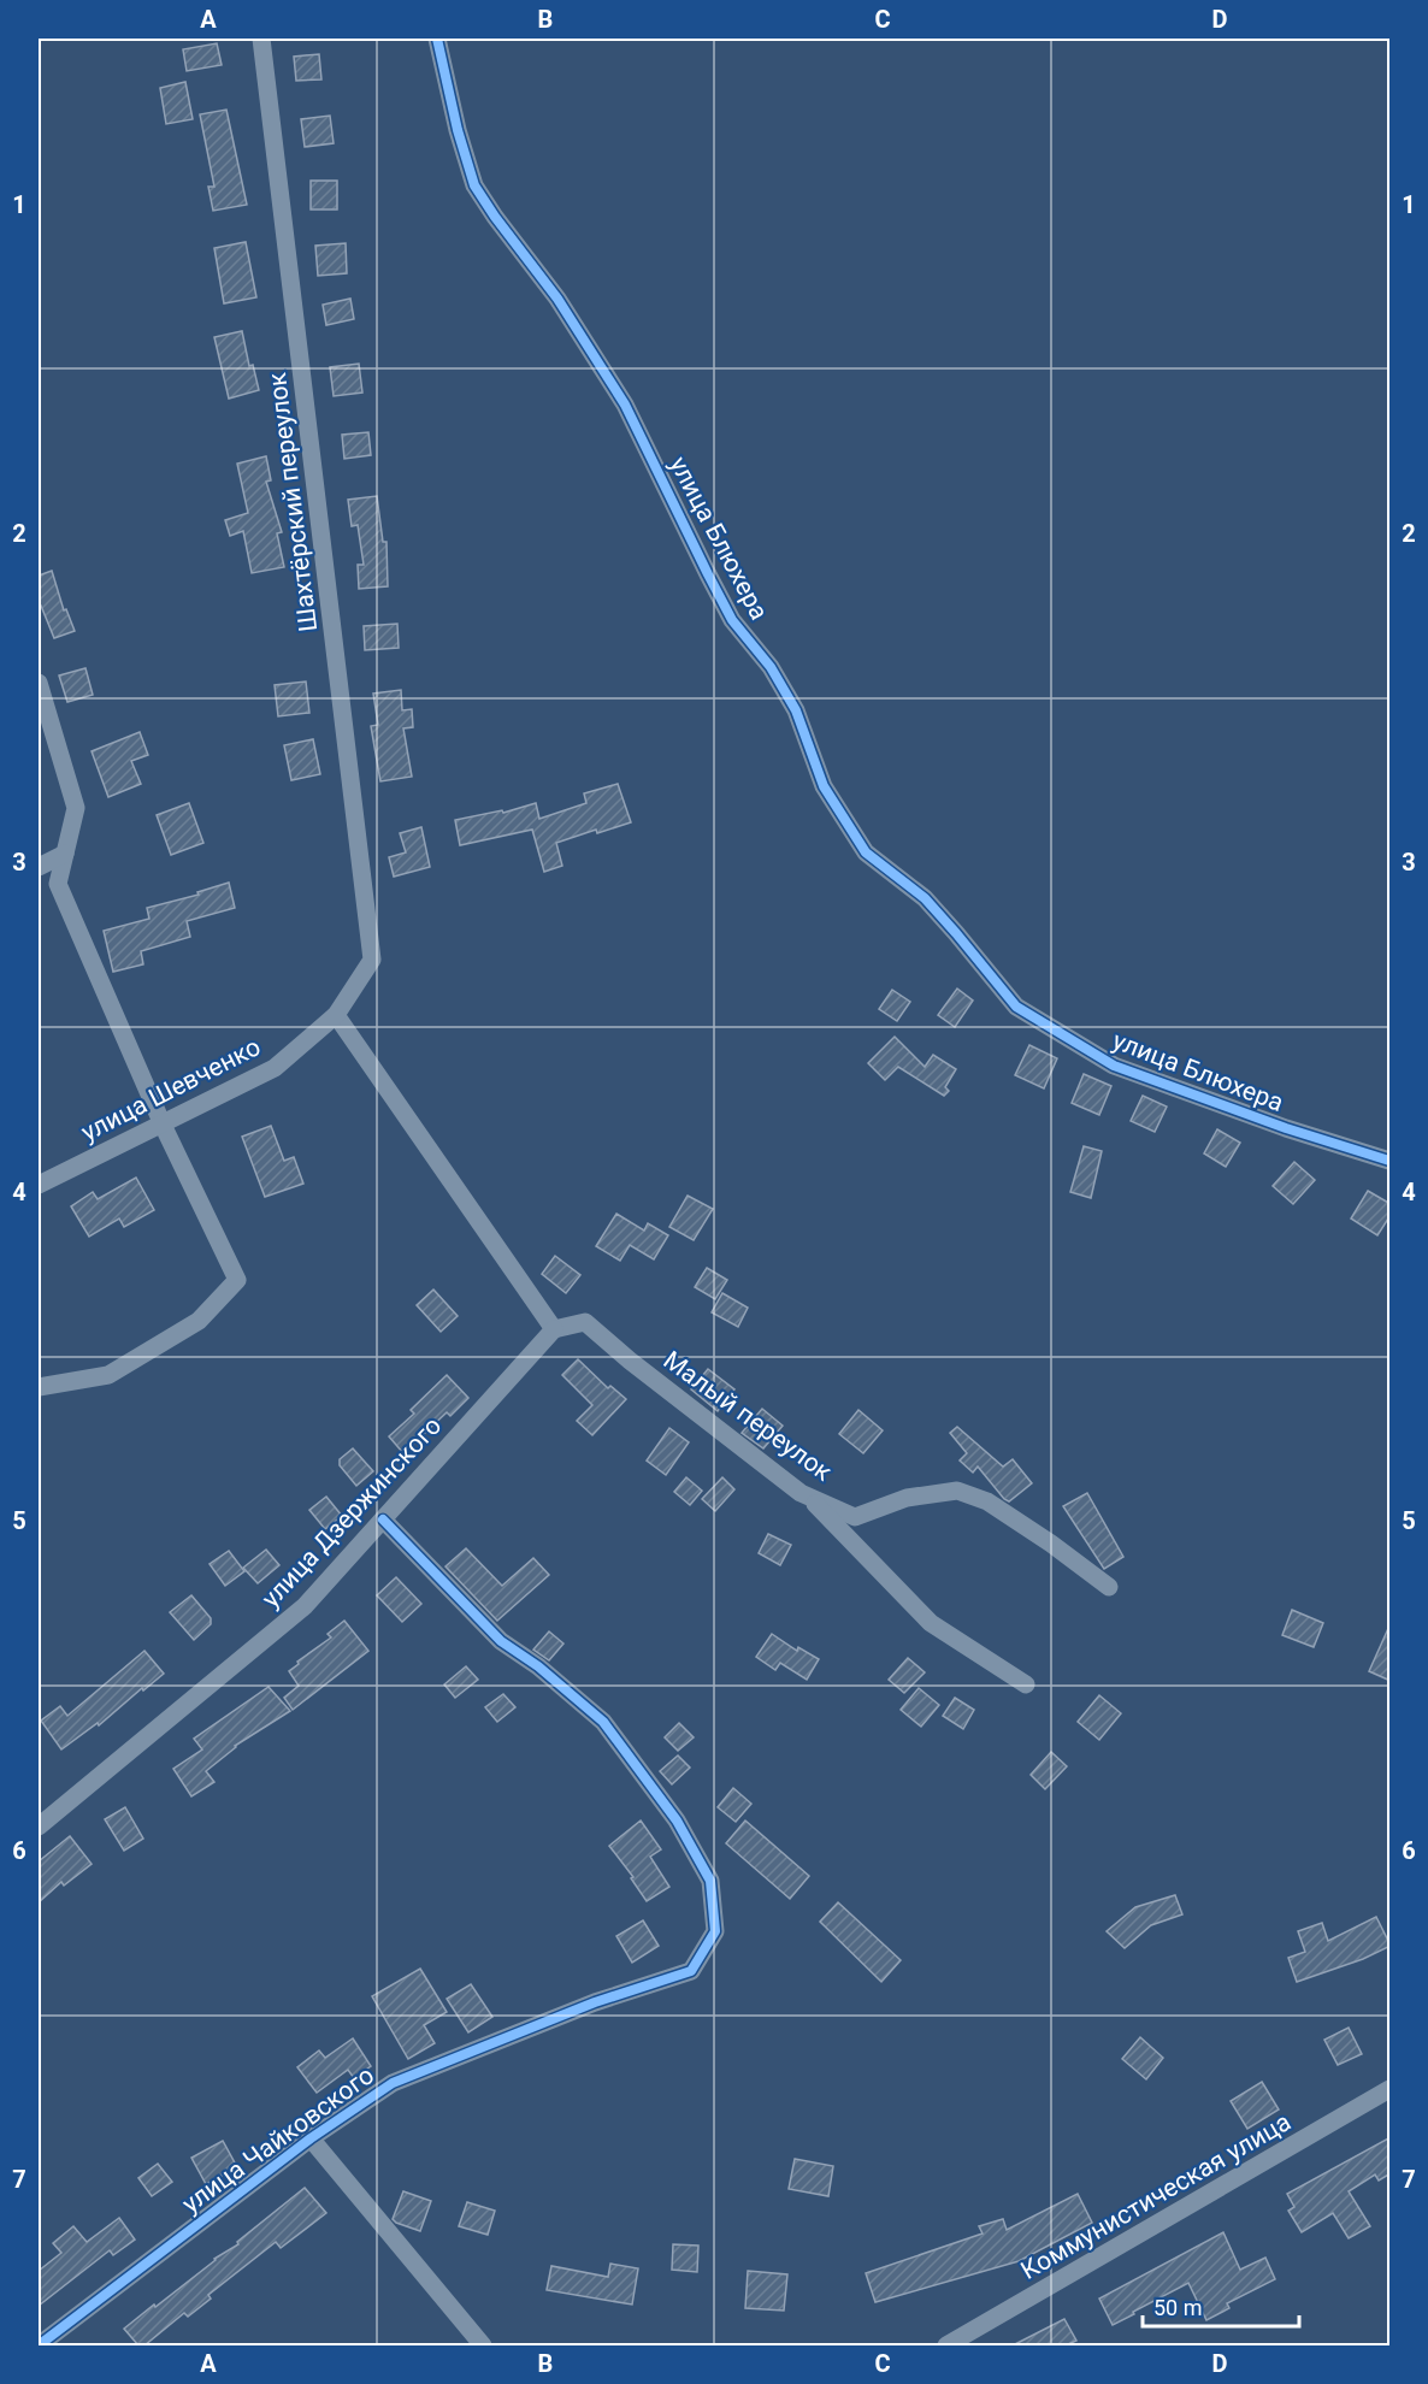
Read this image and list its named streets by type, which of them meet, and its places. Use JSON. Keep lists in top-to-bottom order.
{
  "streets": {
    "street": [
      "Шахтёрский переулок",
      "улица Блюхера",
      "улица Шевченко",
      "Малый переулок",
      "улица Дзержинского",
      "улица Чайковского",
      "Коммунистическая улица"
    ]
  },
  "crossings": [
    ["Шахтёрский переулок", "улица Шевченко"],
    ["Малый переулок", "улица Дзержинского"],
    ["улица Дзержинского", "улица Чайковского"]
  ],
  "scale_bar": "50 m",
  "grid": {
    "columns": [
      "A",
      "B",
      "C",
      "D"
    ],
    "rows": [
      "1",
      "2",
      "3",
      "4",
      "5",
      "6",
      "7"
    ]
  }
}
